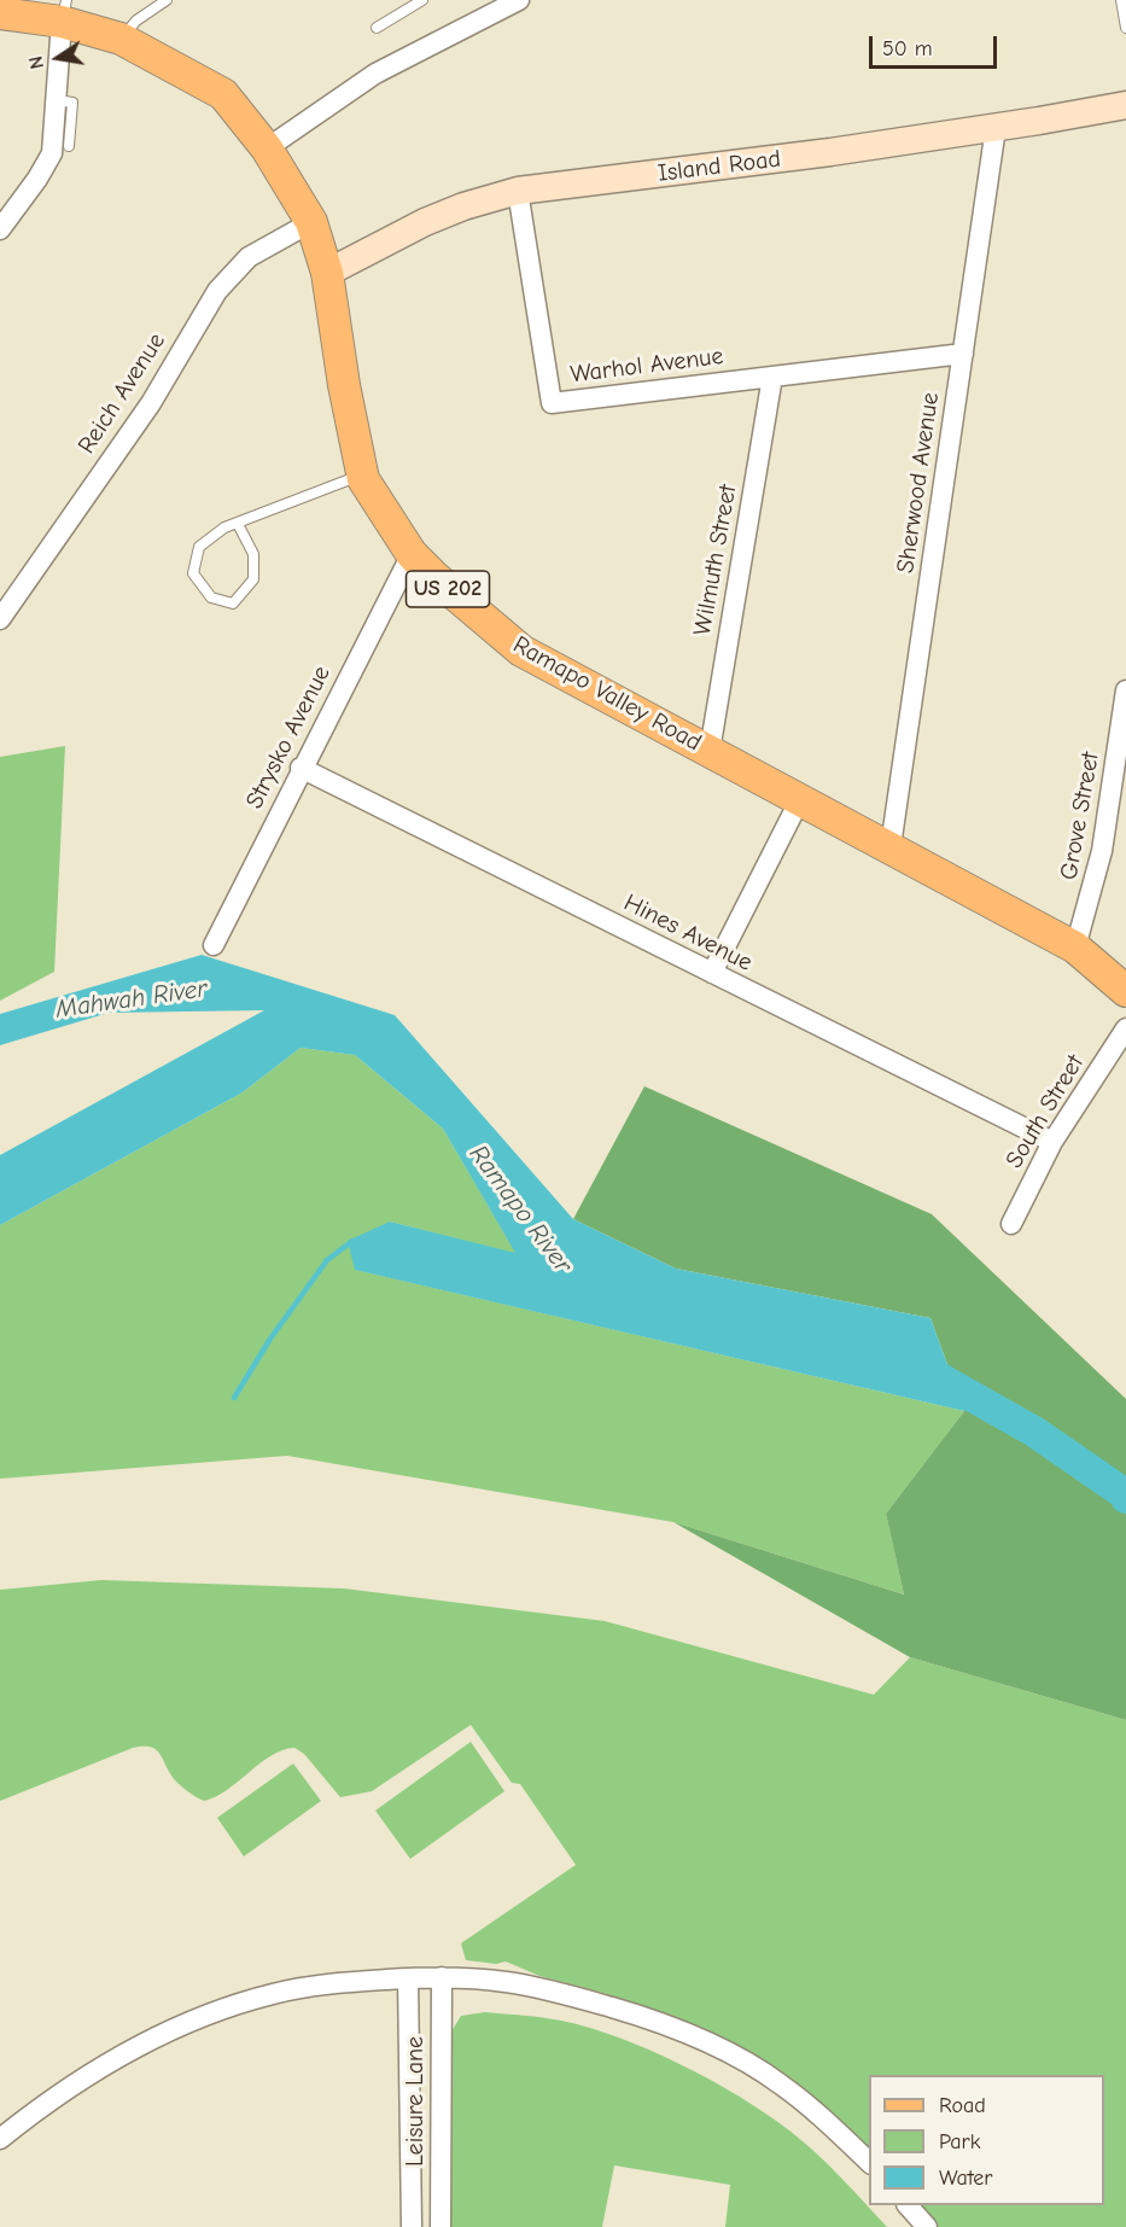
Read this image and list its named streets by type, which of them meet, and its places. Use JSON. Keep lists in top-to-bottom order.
{
  "streets": {
    "main road": ["Island Road", "US 202", "Ramapo Valley Road"],
    "street": [
      "Warhol Avenue",
      "Reich Avenue",
      "Sherwood Avenue",
      "Wilmuth Street",
      "Strysko Avenue",
      "Grove Street",
      "Hines Avenue",
      "South Street",
      "Leisure Lane"
    ]
  },
  "crossings": [
    ["Island Road", "Warhol Avenue"],
    ["Island Road", "Sherwood Avenue"],
    ["Island Road", "Ramapo Valley Road"],
    ["Warhol Avenue", "Sherwood Avenue"],
    ["Warhol Avenue", "Wilmuth Street"],
    ["Reich Avenue", "Ramapo Valley Road"],
    ["Sherwood Avenue", "Ramapo Valley Road"],
    ["Wilmuth Street", "Ramapo Valley Road"],
    ["Ramapo Valley Road", "Strysko Avenue"],
    ["Ramapo Valley Road", "Grove Street"],
    ["Strysko Avenue", "Hines Avenue"],
    ["Hines Avenue", "South Street"]
  ],
  "water": ["Mahwah River", "Ramapo River"],
  "legend": ["Road", "Park", "Water"],
  "scale_bar": "50 m",
  "north": "left"
}
